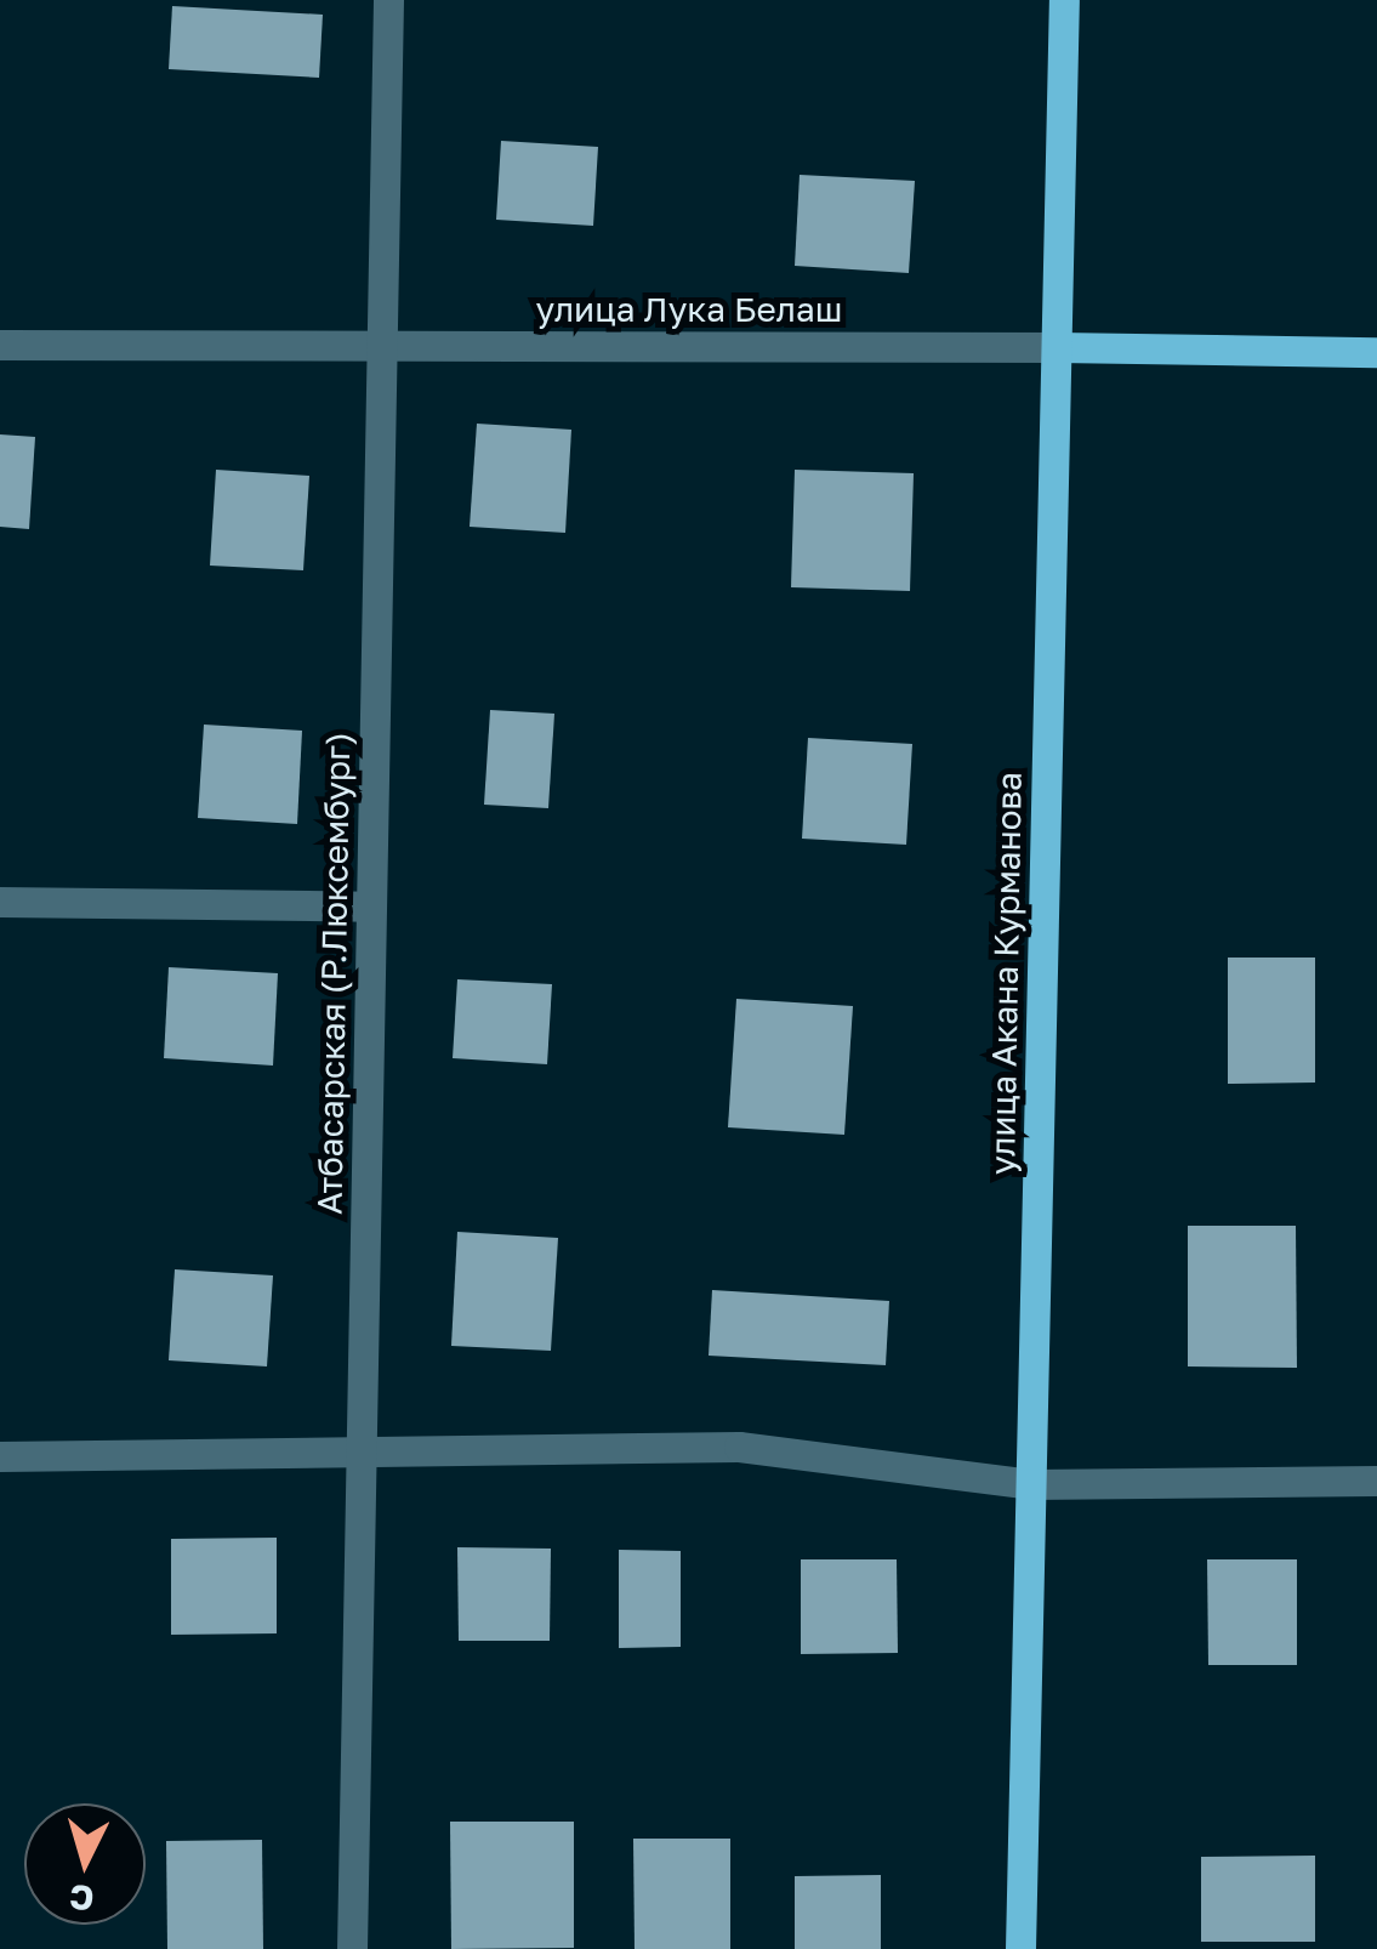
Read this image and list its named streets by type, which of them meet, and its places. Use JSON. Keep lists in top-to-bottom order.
{
  "streets": {
    "main road": ["улица Лука Белаш", "улица Акана Курманова"],
    "street": ["Атбасарская (Р.Люксембург)"]
  },
  "crossings": [
    ["улица Лука Белаш", "Атбасарская (Р.Люксембург)"],
    ["улица Лука Белаш", "улица Акана Курманова"]
  ],
  "north": "bottom"
}
